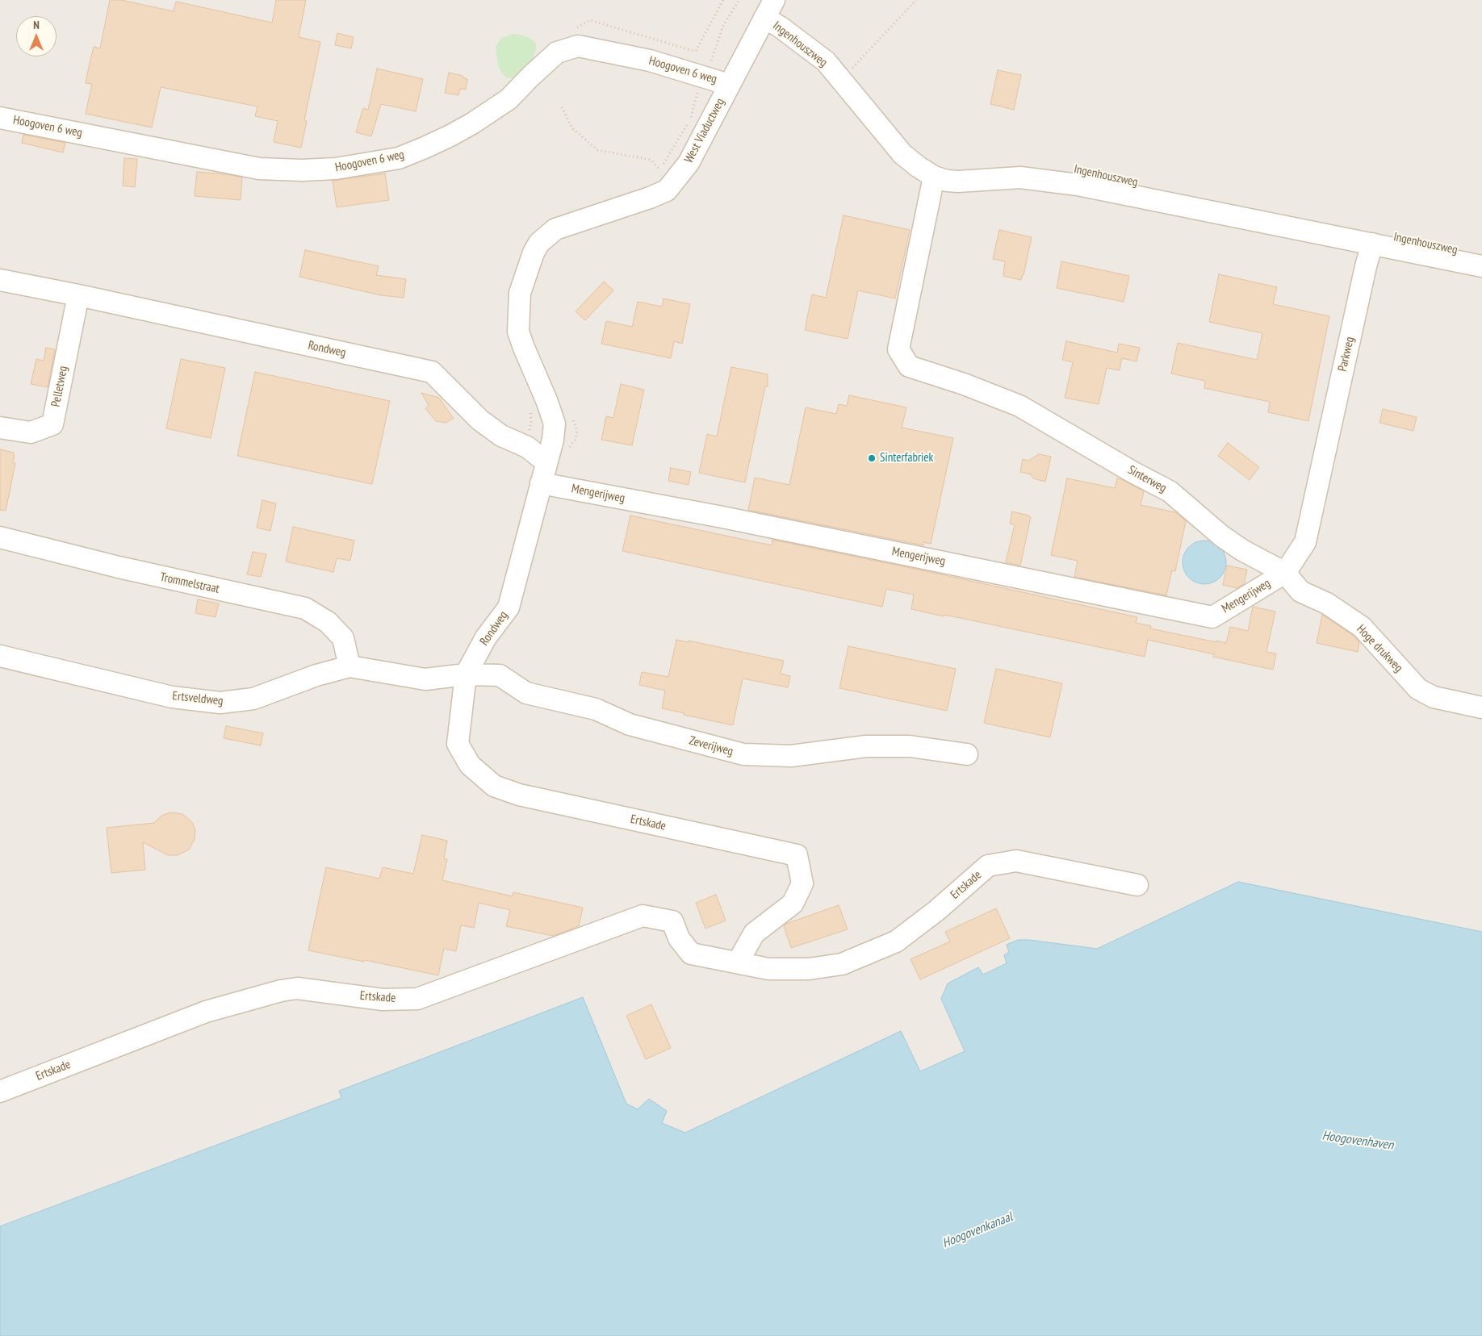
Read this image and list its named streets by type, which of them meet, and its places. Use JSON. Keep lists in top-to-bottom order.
{
  "streets": {
    "street": [
      "Ingenhouszweg",
      "Hoogoven 6 weg",
      "West Viaductweg",
      "Rondweg",
      "Parkweg",
      "Pelletweg",
      "Sinterweg",
      "Mengerijweg",
      "Trommelstraat",
      "Hoge drukweg",
      "Ertsveldweg",
      "Zeverijweg",
      "Ertskade"
    ]
  },
  "crossings": [
    ["Ingenhouszweg", "West Viaductweg"],
    ["Ingenhouszweg", "Parkweg"],
    ["Ingenhouszweg", "Sinterweg"],
    ["Hoogoven 6 weg", "West Viaductweg"],
    ["West Viaductweg", "Rondweg"],
    ["Rondweg", "Pelletweg"],
    ["Rondweg", "Mengerijweg"],
    ["Rondweg", "Ertsveldweg"],
    ["Rondweg", "Zeverijweg"],
    ["Rondweg", "Ertskade"],
    ["Parkweg", "Sinterweg"],
    ["Parkweg", "Mengerijweg"],
    ["Parkweg", "Hoge drukweg"],
    ["Sinterweg", "Mengerijweg"],
    ["Sinterweg", "Hoge drukweg"],
    ["Mengerijweg", "Hoge drukweg"],
    ["Trommelstraat", "Ertsveldweg"],
    ["Ertsveldweg", "Zeverijweg"],
    ["Ertsveldweg", "Ertskade"],
    ["Zeverijweg", "Ertskade"]
  ],
  "water": ["Hoogovenhaven", "Hoogovenkanaal"],
  "places": ["Sinterfabriek"],
  "north": "top"
}
